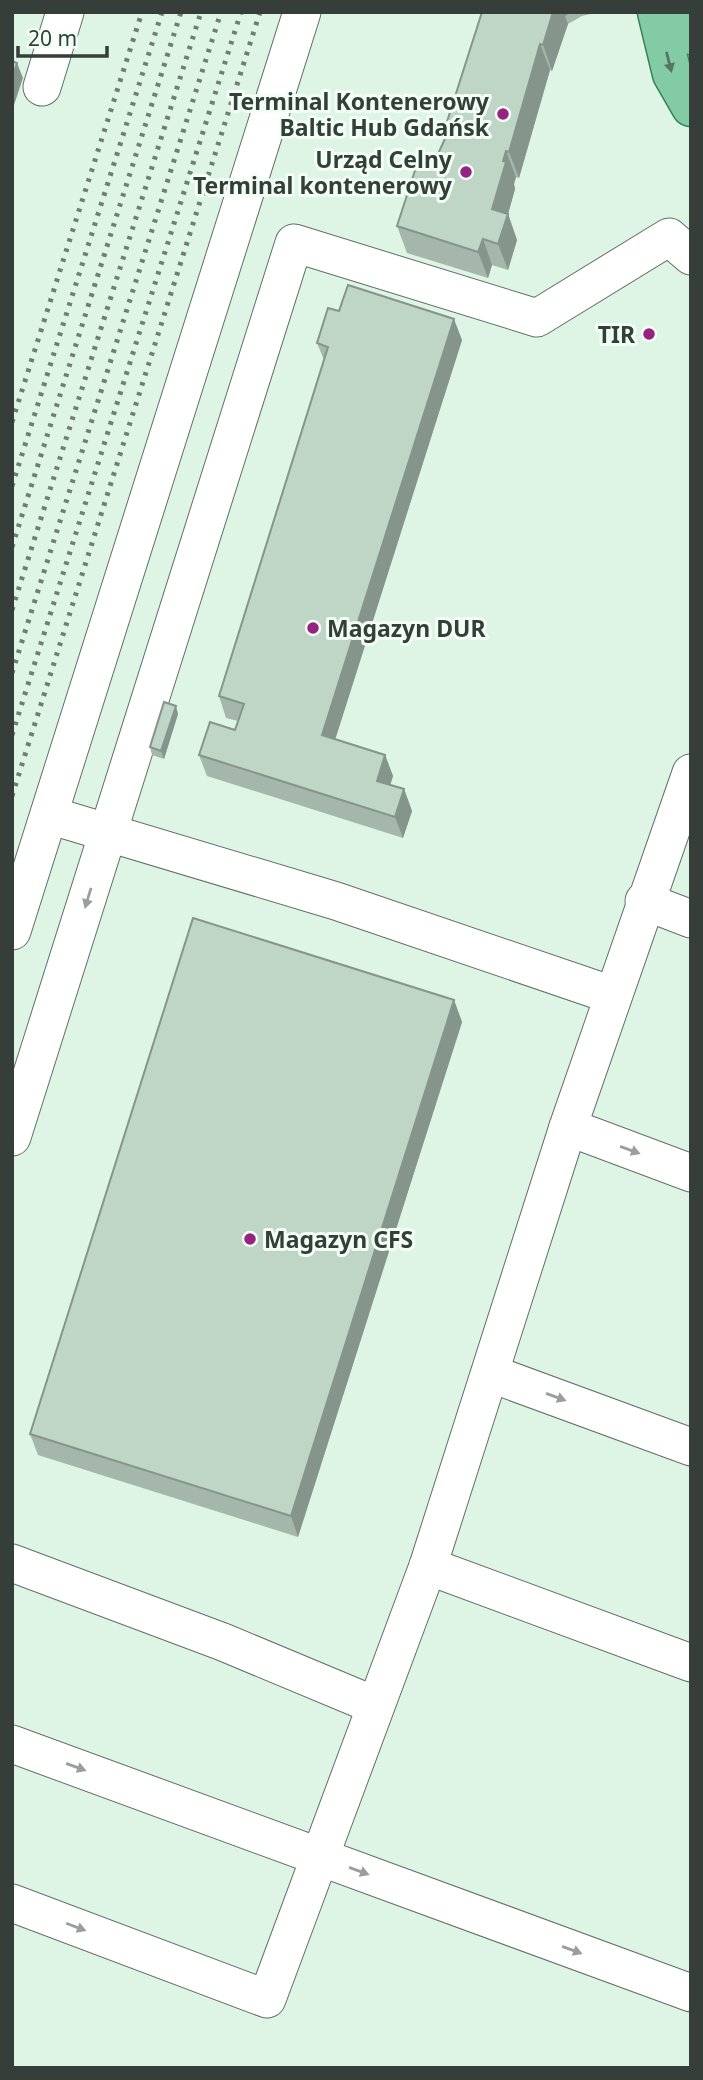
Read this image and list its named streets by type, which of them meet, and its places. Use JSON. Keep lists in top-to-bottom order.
{
  "places": [
    "Terminal Kontenerowy Baltic Hub Gdańsk",
    "Urząd Celny Terminal kontenerowy",
    "TIR",
    "Magazyn DUR",
    "Magazyn CFS"
  ],
  "scale_bar": "20 m"
}
